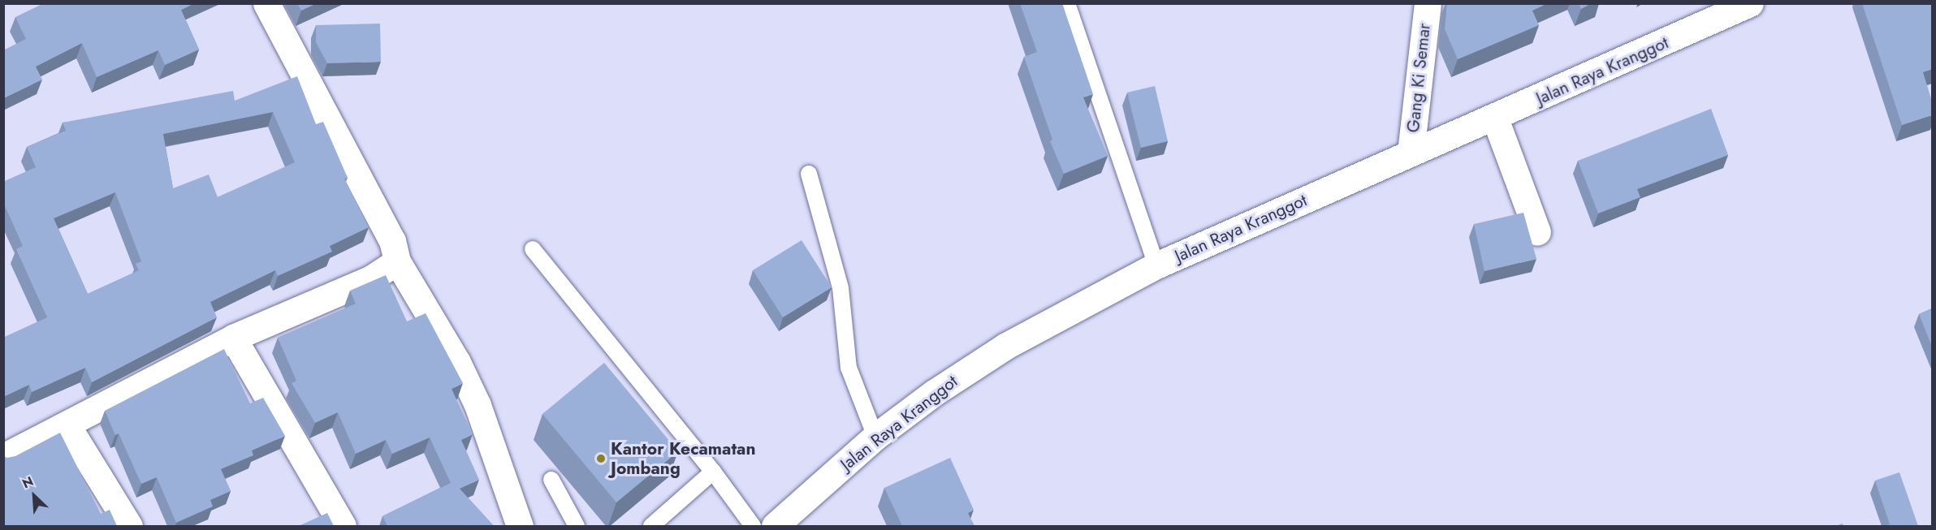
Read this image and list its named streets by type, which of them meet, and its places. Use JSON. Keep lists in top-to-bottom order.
{
  "streets": {
    "street": ["Jalan Raya Kranggot", "Gang Ki Semar"]
  },
  "crossings": [
    ["Jalan Raya Kranggot", "Gang Ki Semar"]
  ],
  "places": ["Kantor Kecamatan Jombang"],
  "north": "top left"
}
